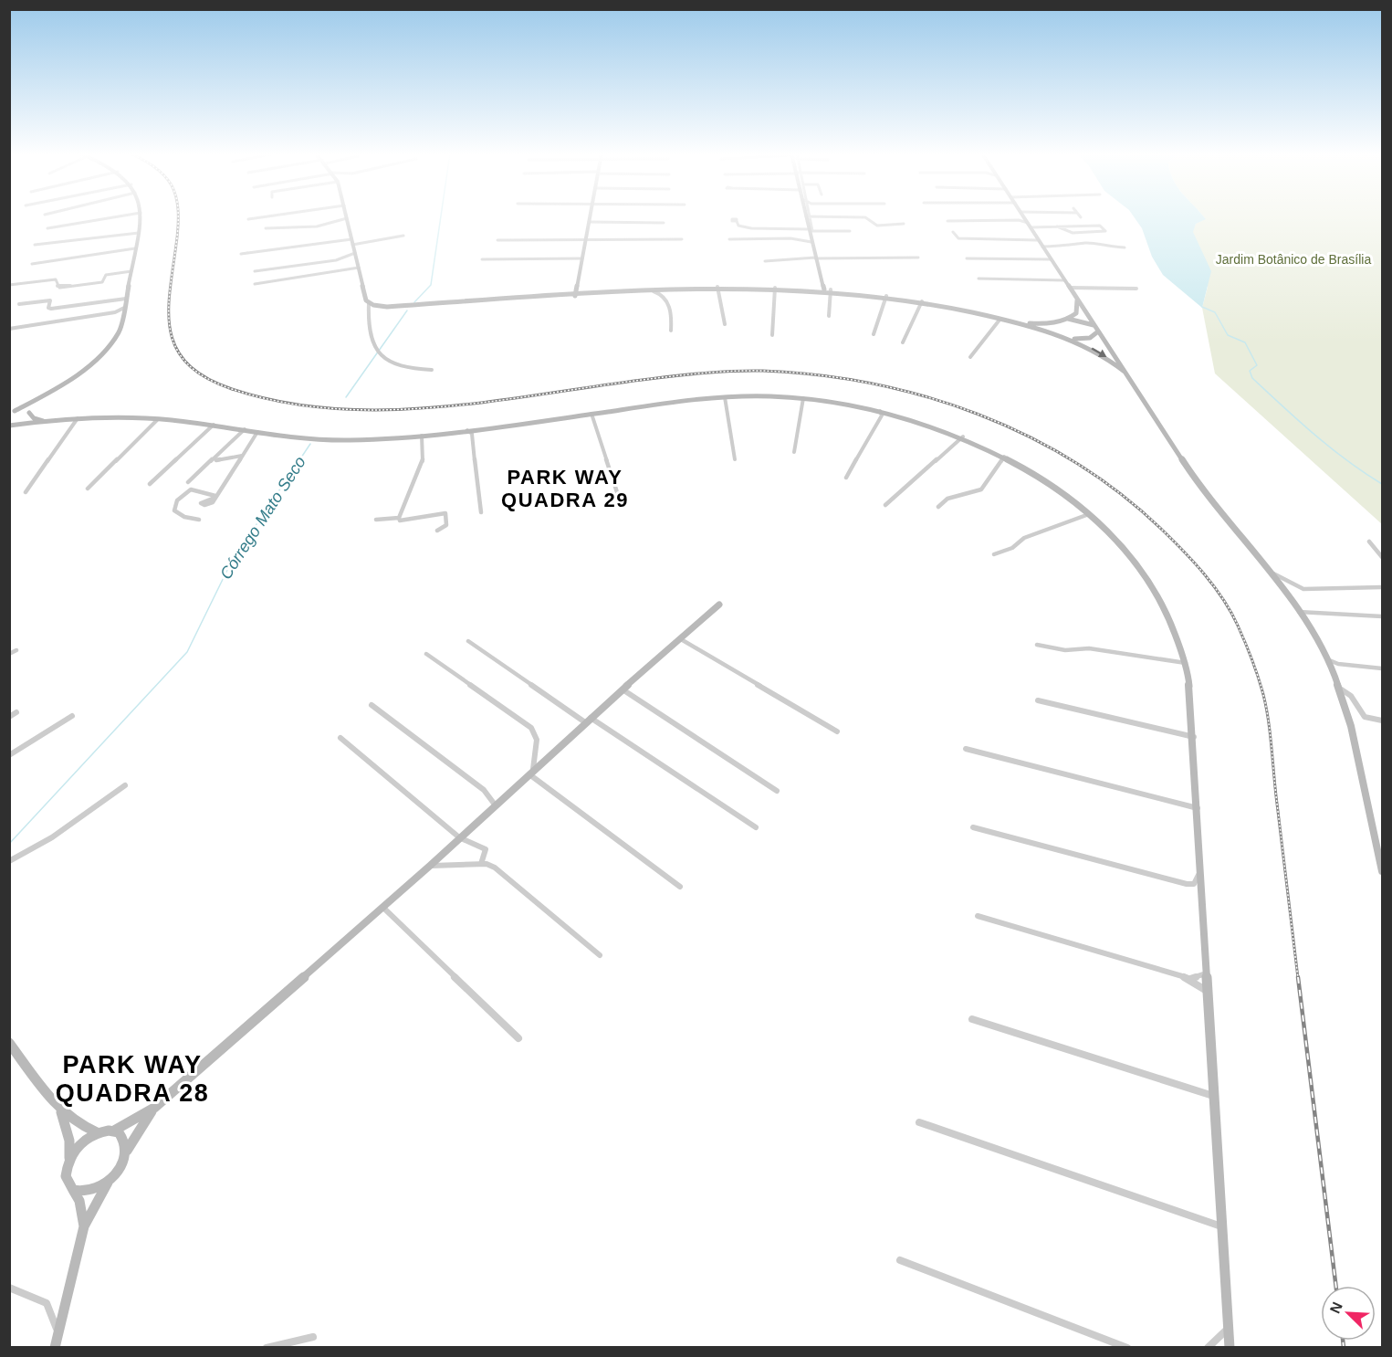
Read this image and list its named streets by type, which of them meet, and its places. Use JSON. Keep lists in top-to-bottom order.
{
  "districts": ["PARK WAY QUADRA 29", "PARK WAY QUADRA 28"],
  "water": ["Córrego Mato Seco"],
  "parks": ["Jardim Botânico de Brasília"],
  "north": "top left"
}
